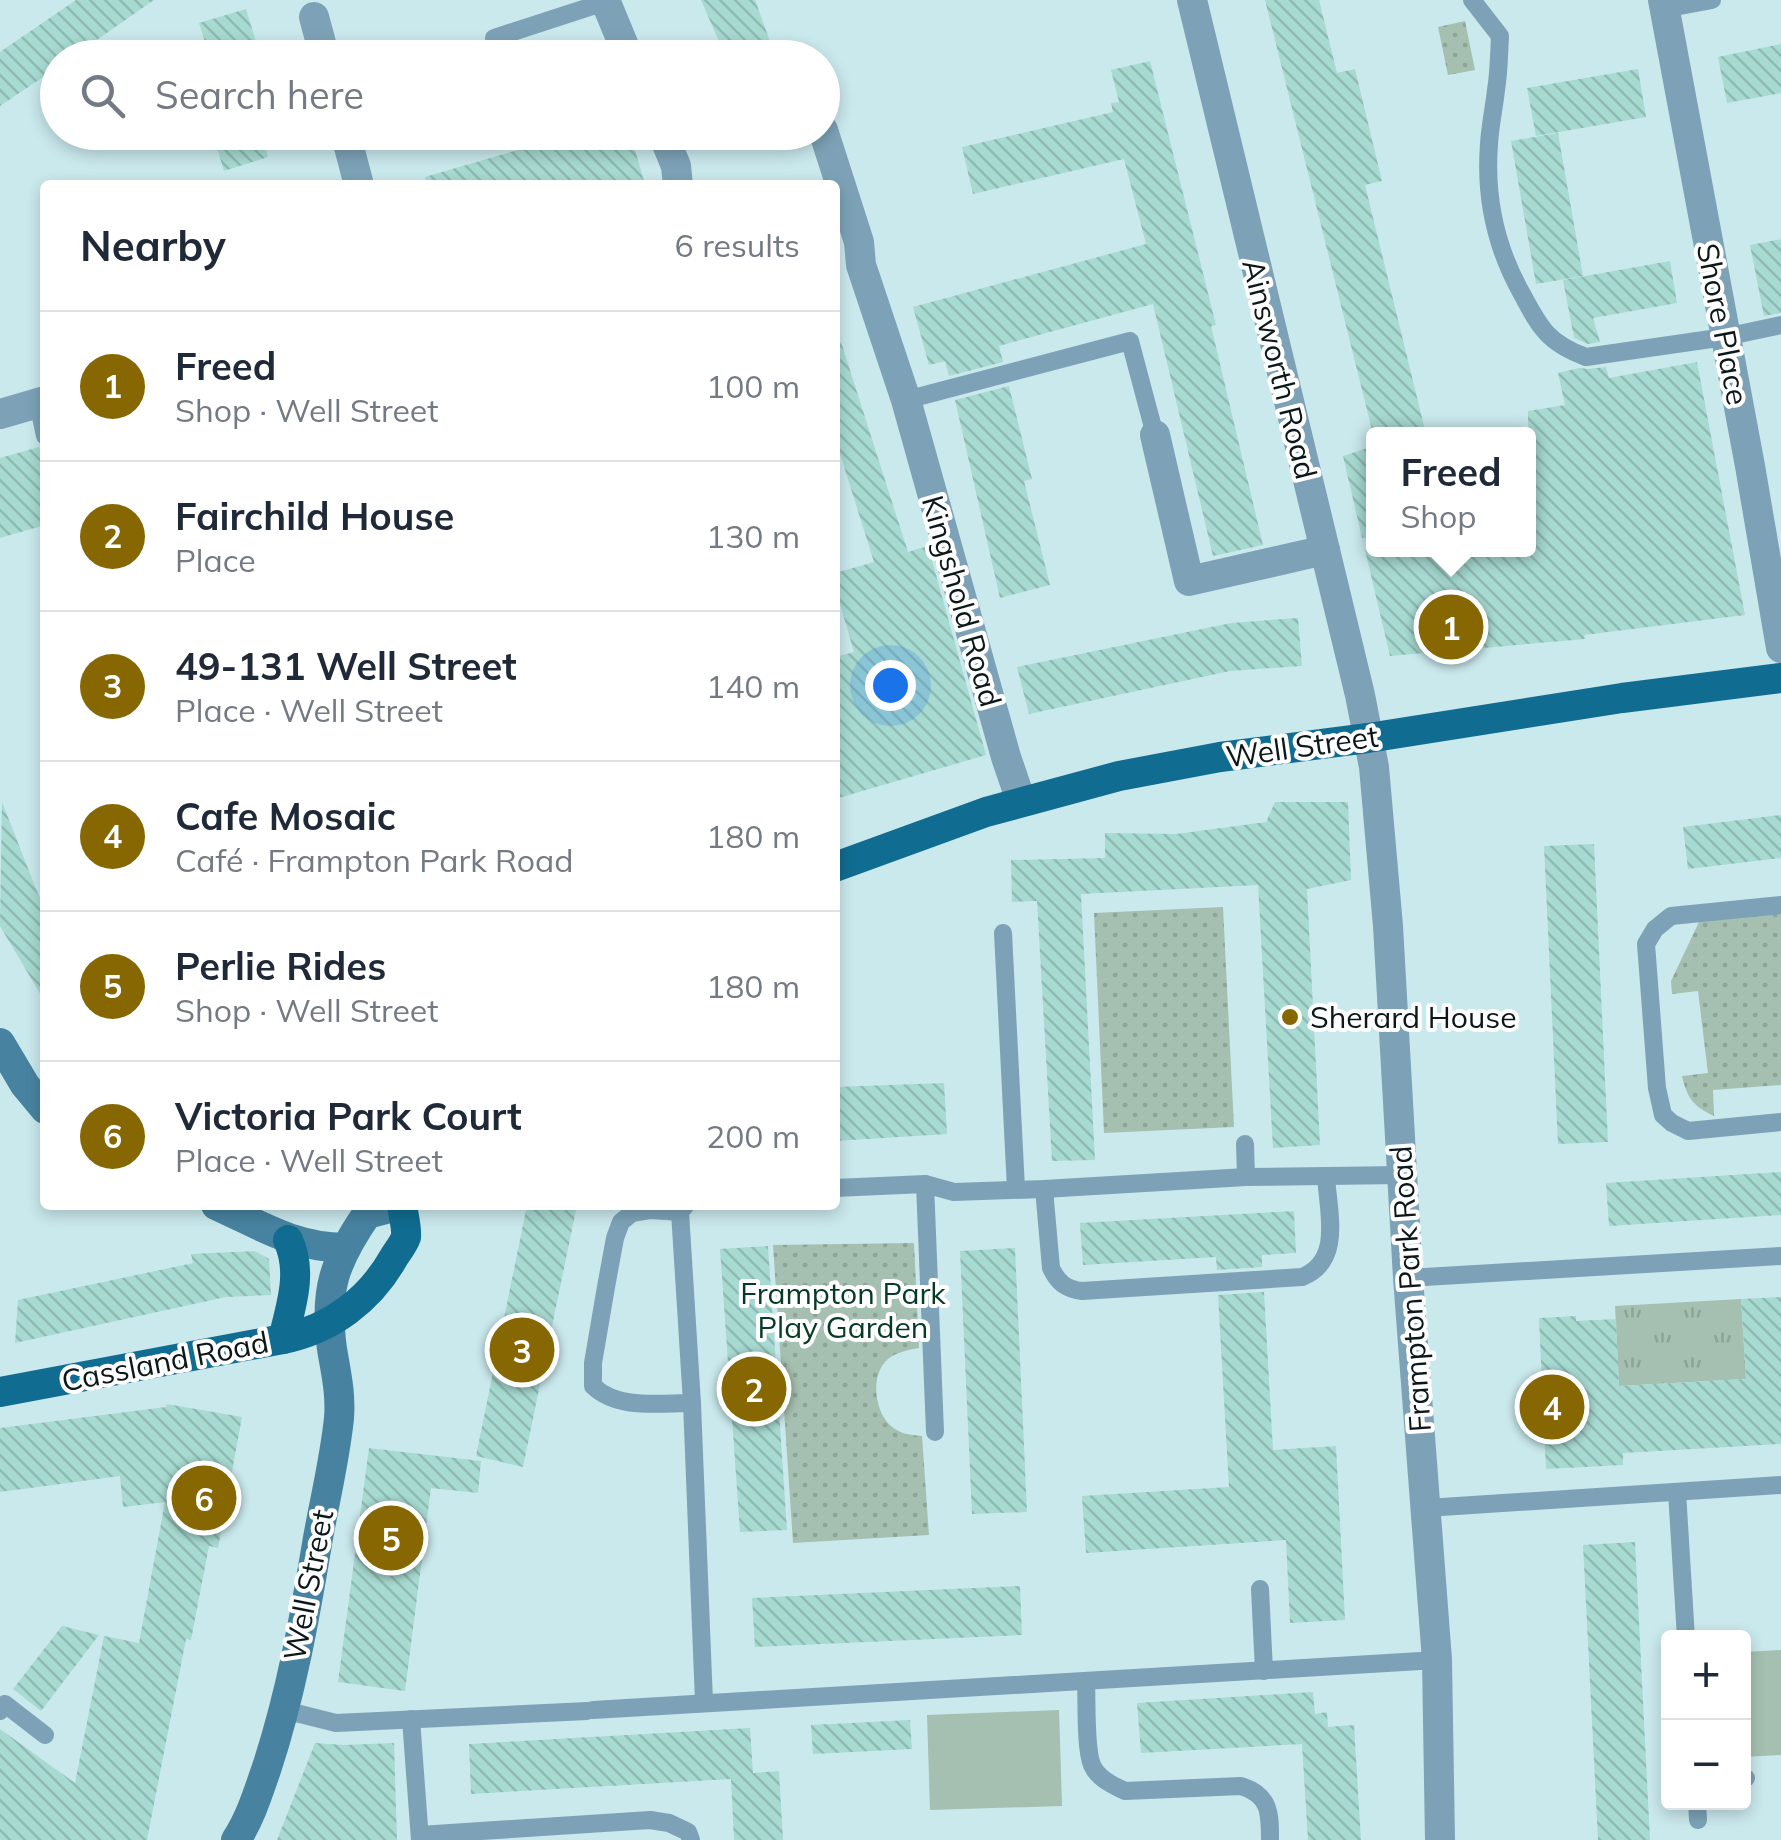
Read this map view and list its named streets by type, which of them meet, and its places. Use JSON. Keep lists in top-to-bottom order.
{
  "streets": {
    "main road": ["Well Street", "Cassland Road"],
    "street": [
      "Shore Place",
      "Ainsworth Road",
      "Kingshold Road",
      "Frampton Park Road"
    ]
  },
  "crossings": [
    ["Ainsworth Road", "Well Street"],
    ["Ainsworth Road", "Frampton Park Road"],
    ["Kingshold Road", "Well Street"],
    ["Well Street", "Frampton Park Road"],
    ["Well Street", "Cassland Road"]
  ],
  "parks": ["Frampton Park Play Garden"],
  "places": ["Sherard House"],
  "page": {
    "search": "Search here",
    "heading": ["Nearby", "6 results"],
    "list": [
      {
        "mark": "1",
        "name": "Freed",
        "note": "Shop · Well Street",
        "value": "100 m"
      },
      {
        "mark": "2",
        "name": "Fairchild House",
        "note": "Place",
        "value": "130 m"
      },
      {
        "mark": "3",
        "name": "49-131 Well Street",
        "note": "Place · Well Street",
        "value": "140 m"
      },
      {
        "mark": "4",
        "name": "Cafe Mosaic",
        "note": "Café · Frampton Park Road",
        "value": "180 m"
      },
      {
        "mark": "5",
        "name": "Perlie Rides",
        "note": "Shop · Well Street",
        "value": "180 m"
      },
      {
        "mark": "6",
        "name": "Victoria Park Court",
        "note": "Place · Well Street",
        "value": "200 m"
      }
    ],
    "popup": ["Freed", "Shop"],
    "pins": [
      "1",
      "3",
      "2",
      "4",
      "6",
      "5"
    ],
    "map_buttons": ["+", "−"]
  }
}
